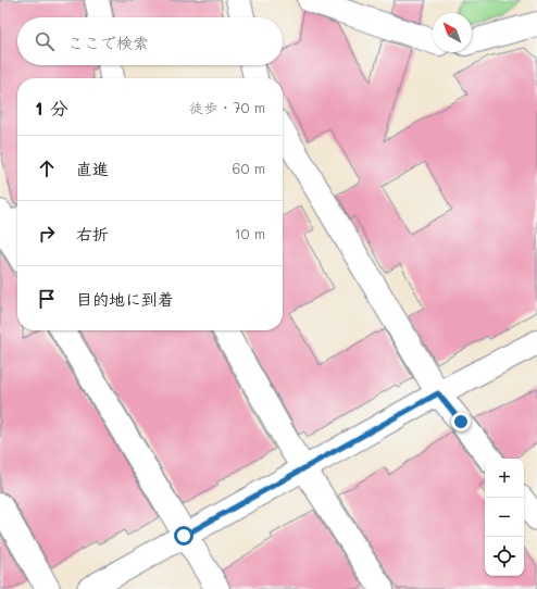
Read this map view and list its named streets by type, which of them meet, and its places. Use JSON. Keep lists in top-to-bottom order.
{
  "north": "top left",
  "page": {
    "search": "ここで検索",
    "heading": ["1 分", "徒歩 · 70 m"],
    "list": [
      ["直進", "60 m"],
      ["右折", "10 m"],
      "目的地に到着"
    ],
    "map_buttons": ["+", "−"]
  }
}
